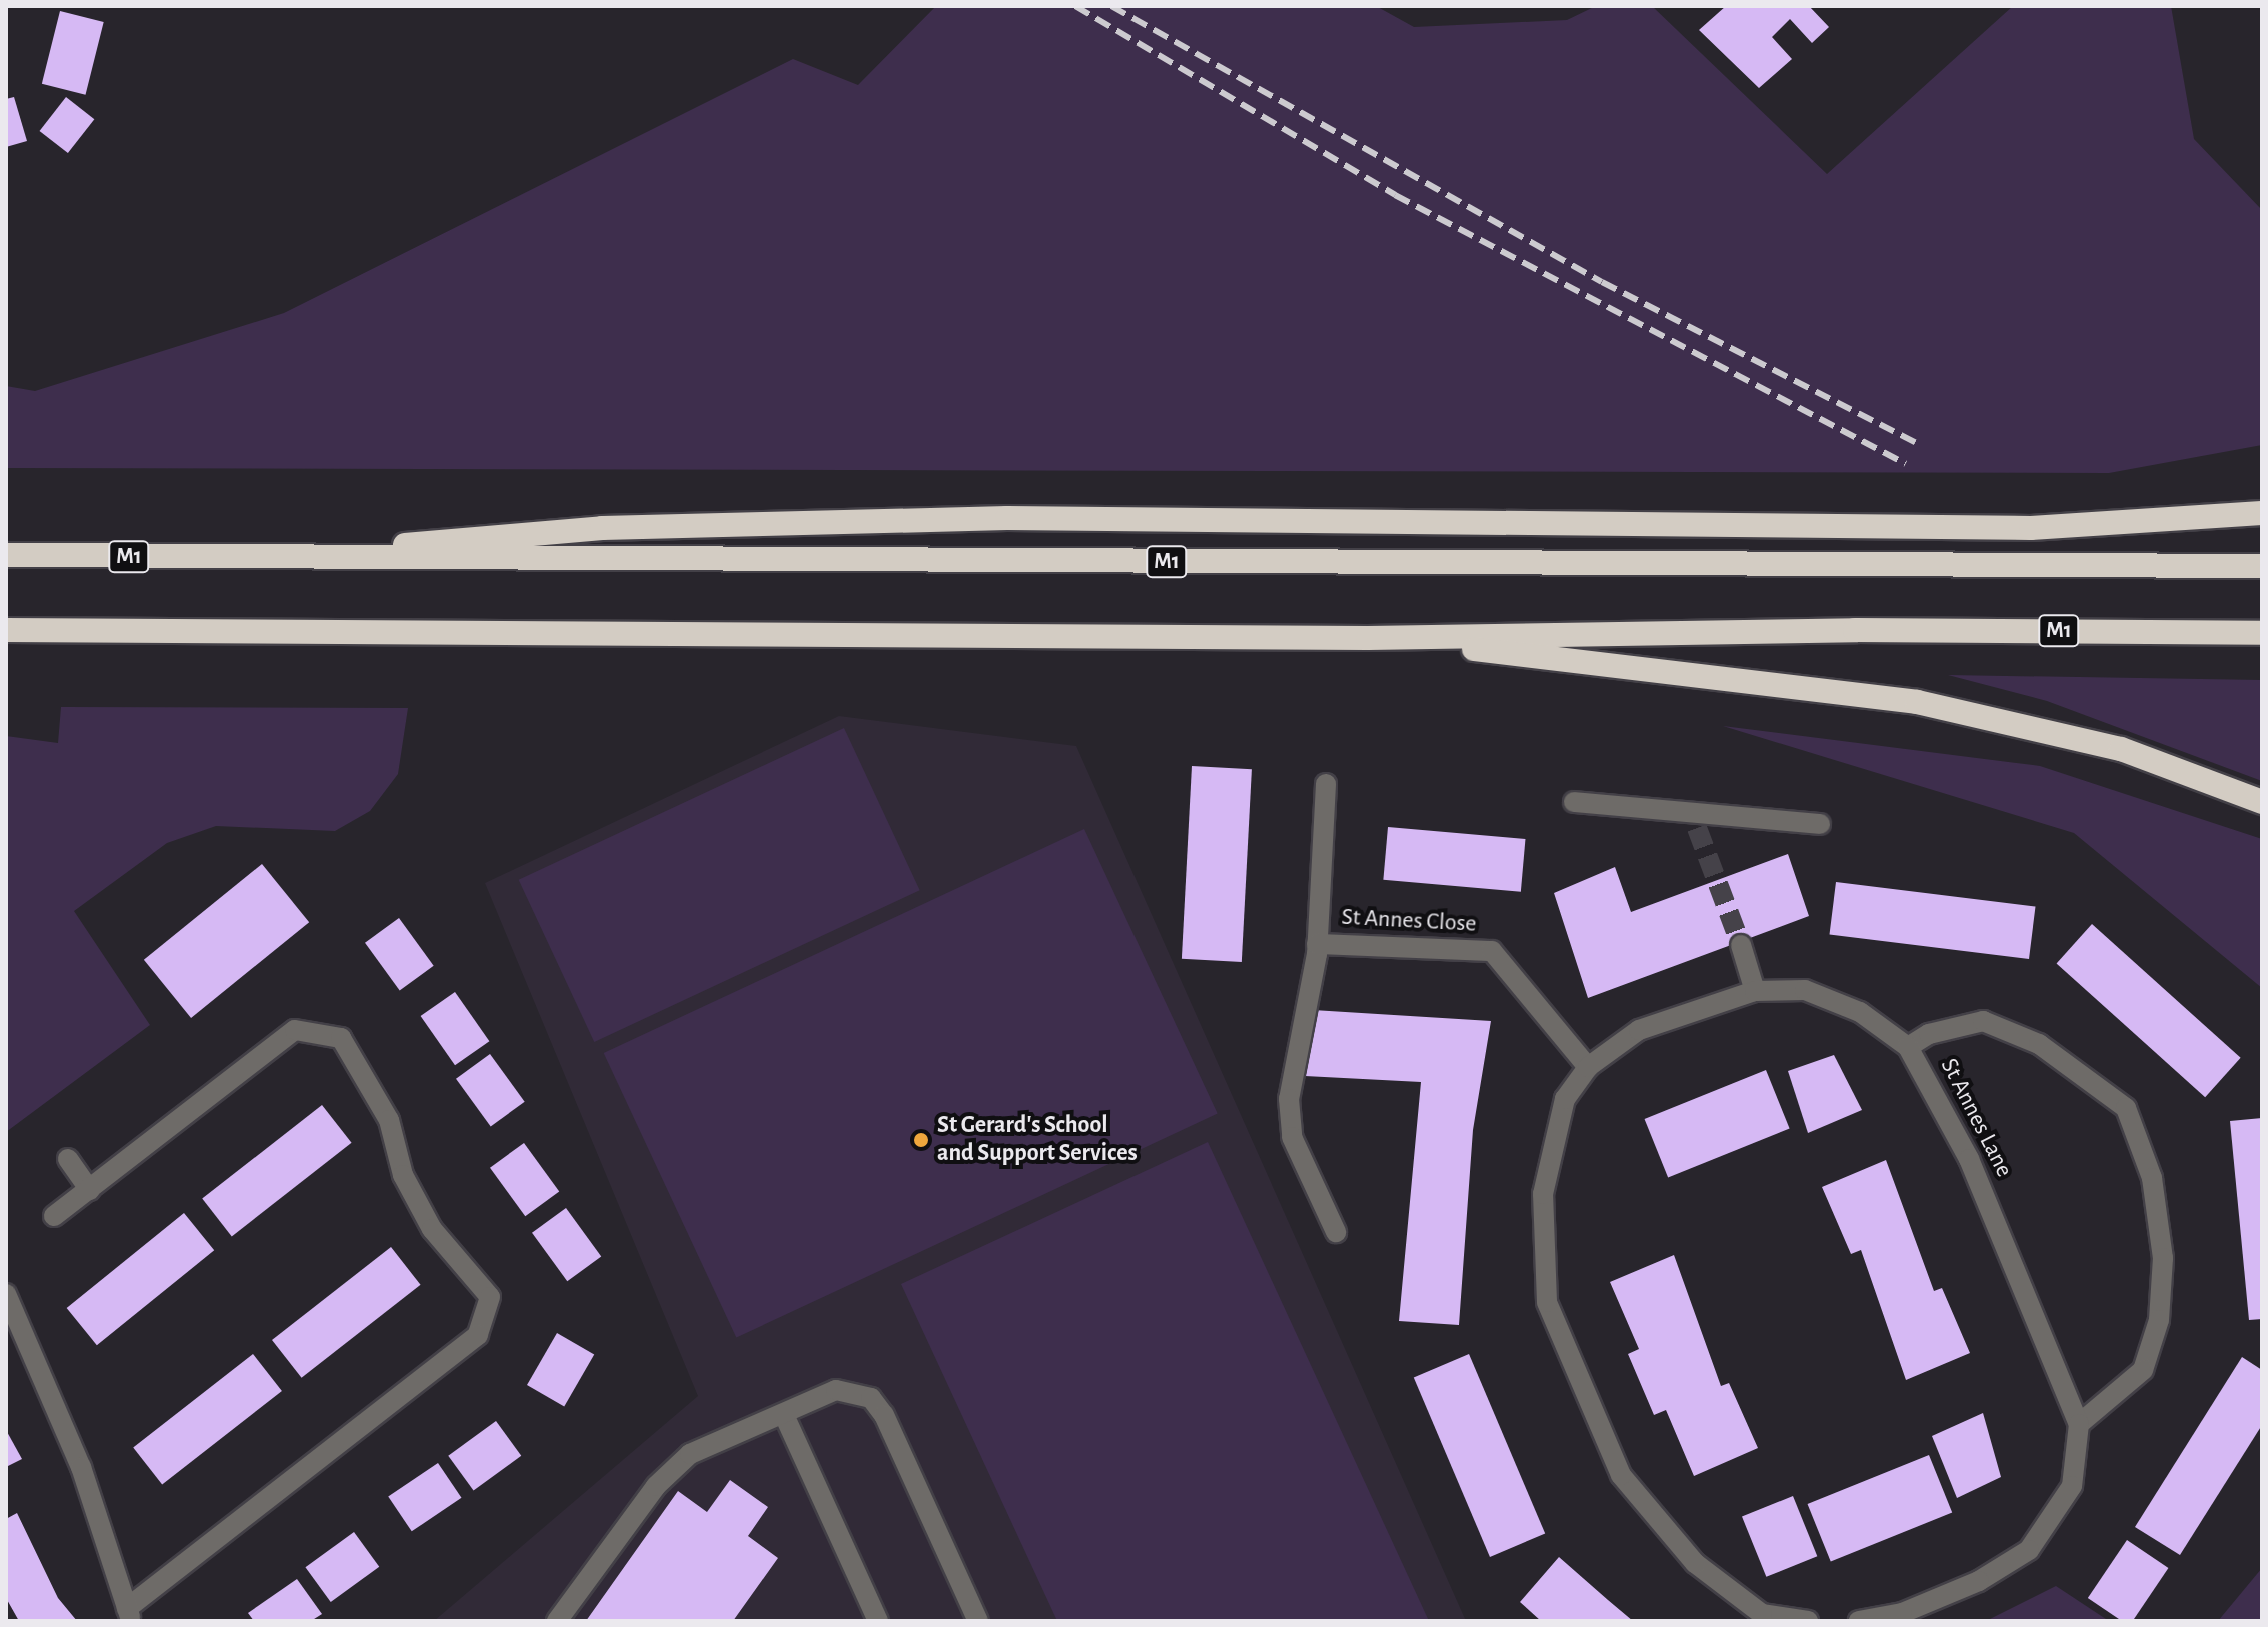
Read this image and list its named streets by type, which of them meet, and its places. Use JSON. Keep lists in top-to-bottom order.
{
  "streets": {
    "highway": ["M1"],
    "street": ["St Annes Close", "St Annes Lane"]
  },
  "crossings": [
    ["St Annes Close", "St Annes Lane"]
  ],
  "places": ["St Gerard's School and Support Services"]
}
